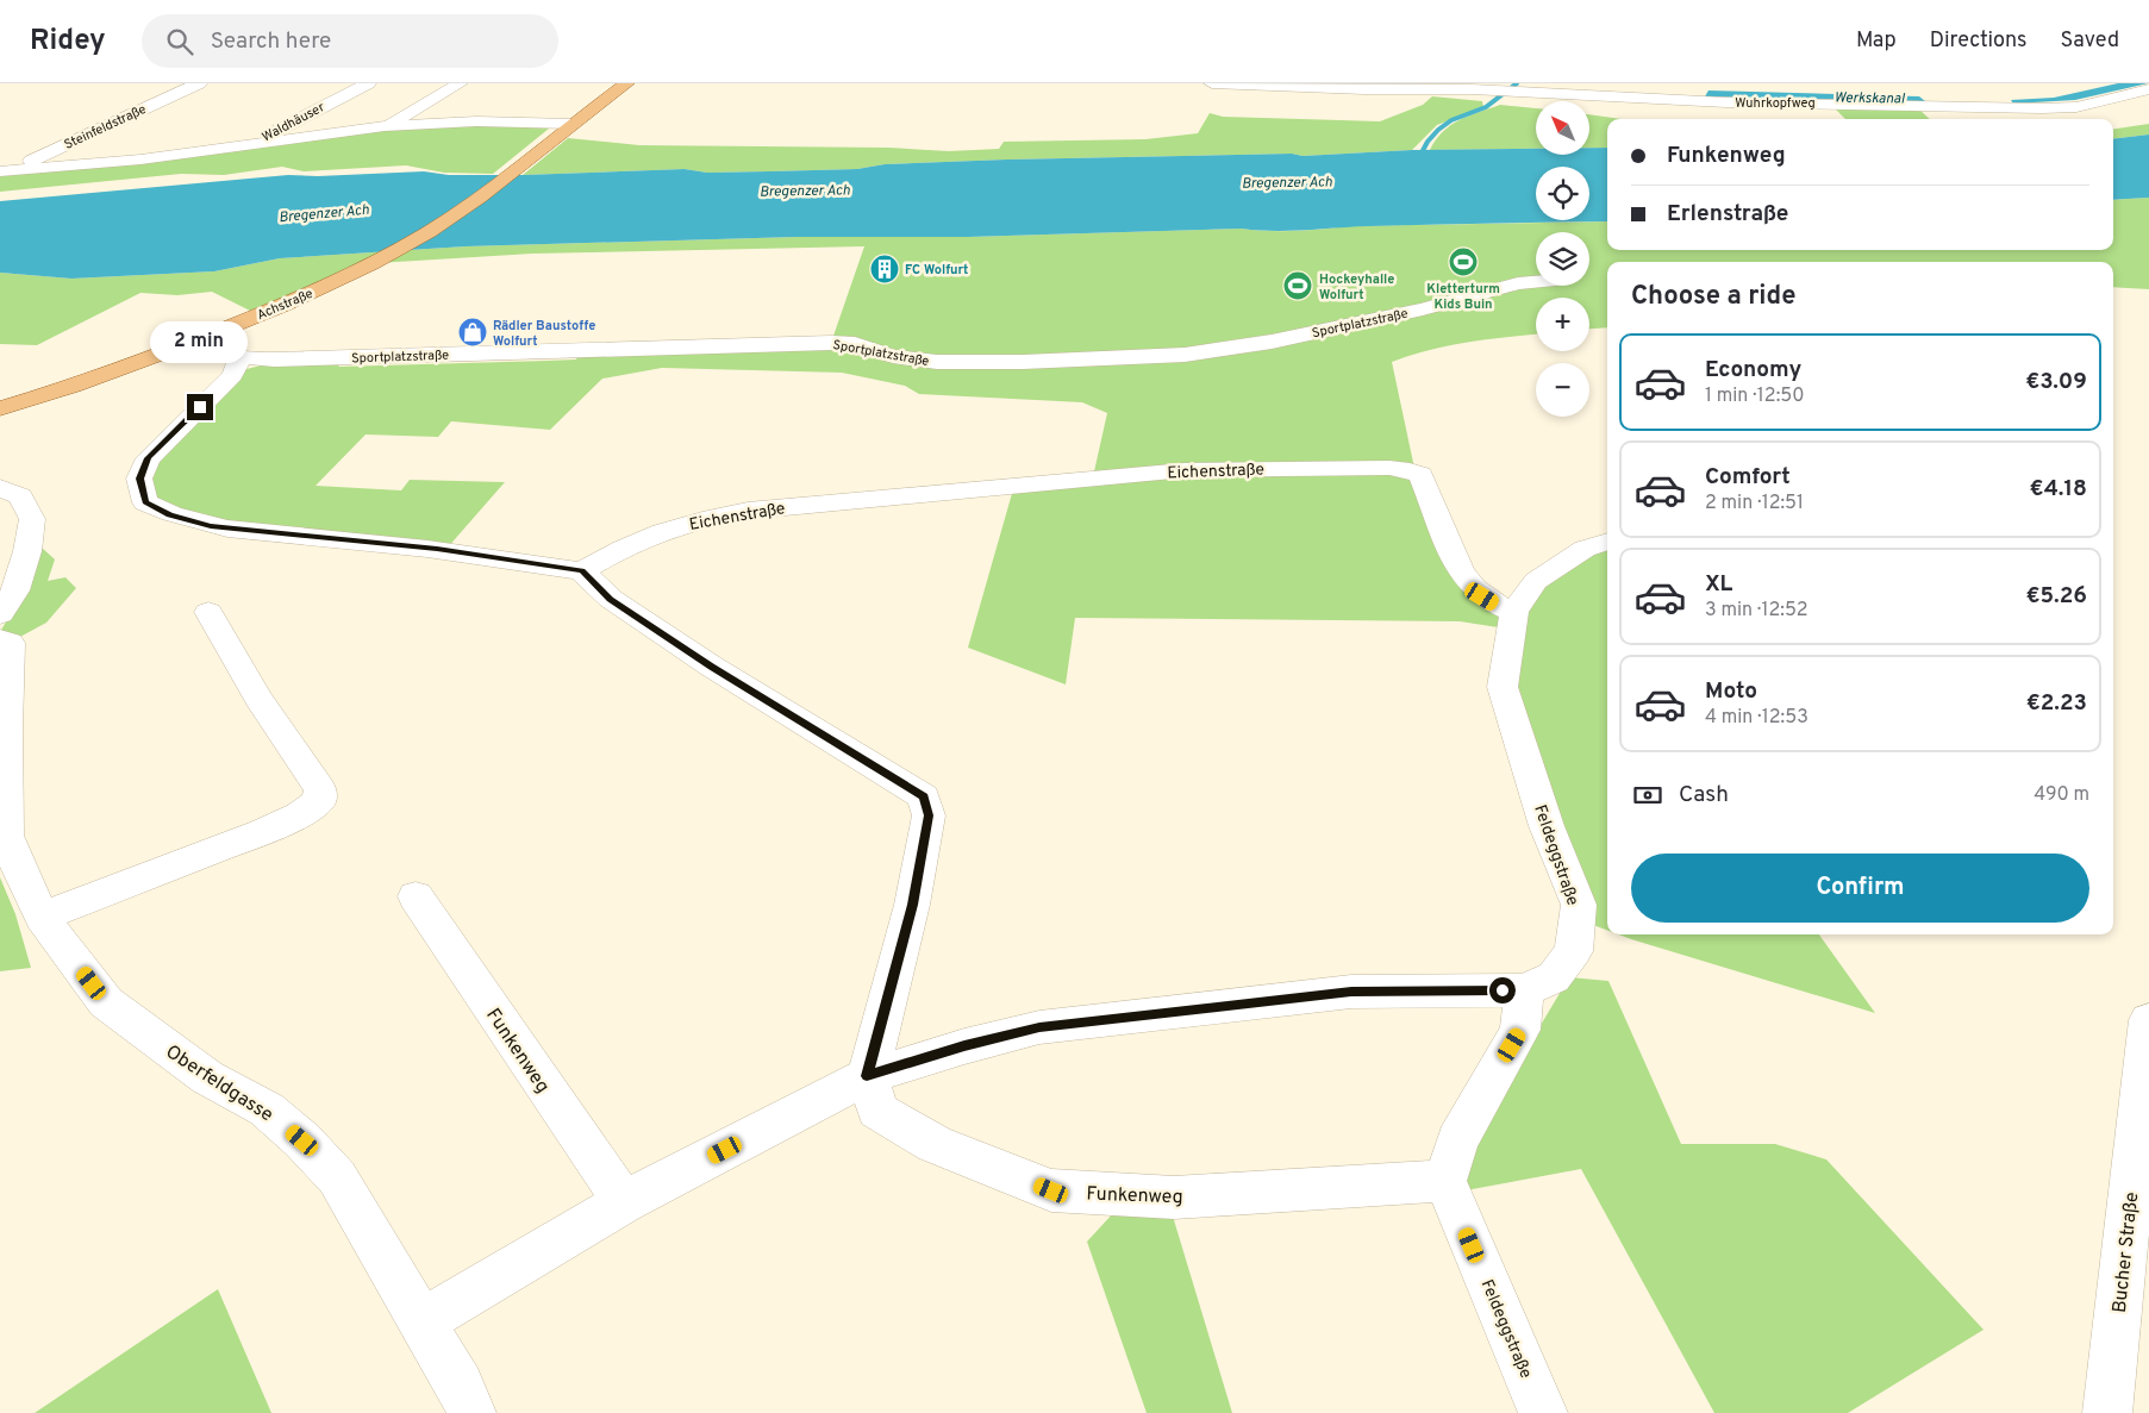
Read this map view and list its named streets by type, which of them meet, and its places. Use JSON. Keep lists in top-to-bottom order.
{
  "streets": {
    "main road": ["Achstraße"],
    "street": [
      "Wuhrkopfweg",
      "Waldhäuser",
      "Steinfeldstraße",
      "Sportplatzstraße",
      "Eichenstraße",
      "Feldeggstraße",
      "Funkenweg",
      "Oberfeldgasse",
      "Bucher Straße"
    ]
  },
  "crossings": [
    ["Achstraße", "Sportplatzstraße"],
    ["Eichenstraße", "Feldeggstraße"],
    ["Feldeggstraße", "Funkenweg"]
  ],
  "water": ["Werkskanal", "Bregenzer Ach"],
  "places": {
    "sports": ["Kletterturm Kids Buin", "Hockeyhalle Wolfurt"],
    "building": ["FC Wolfurt"],
    "shop": ["Rädler Baustoffe Wolfurt"]
  },
  "north": "top left",
  "page": {
    "header": "Ridey",
    "search": "Search here",
    "nav": ["Map", "Directions", "Saved"],
    "map_buttons": ["+", "−"],
    "banner": ["Funkenweg", "Erlenstraße"],
    "heading": "Choose a ride",
    "bubble": "2 min",
    "list": [
      {
        "name": "Economy",
        "note": "1 min · 12:50",
        "value": "€3.09"
      },
      {
        "name": "Comfort",
        "note": "2 min · 12:51",
        "value": "€4.18"
      },
      {
        "name": "XL",
        "note": "3 min · 12:52",
        "value": "€5.26"
      },
      {
        "name": "Moto",
        "note": "4 min · 12:53",
        "value": "€2.23"
      }
    ],
    "pay": ["Cash", "490 m"],
    "buttons": "Confirm"
  }
}
